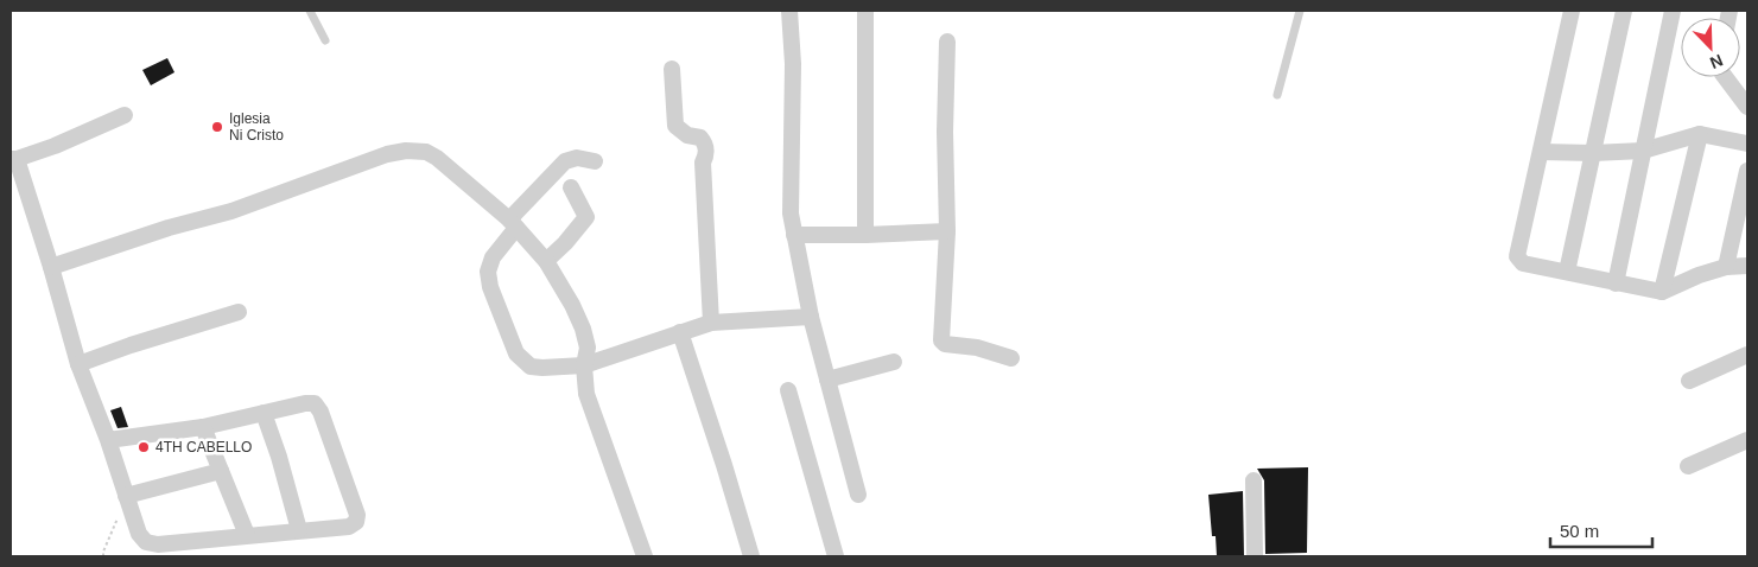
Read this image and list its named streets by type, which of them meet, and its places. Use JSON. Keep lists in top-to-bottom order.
{
  "places": ["Iglesia Ni Cristo", "4TH CABELLO"],
  "scale_bar": "50 m",
  "north": "bottom right"
}
